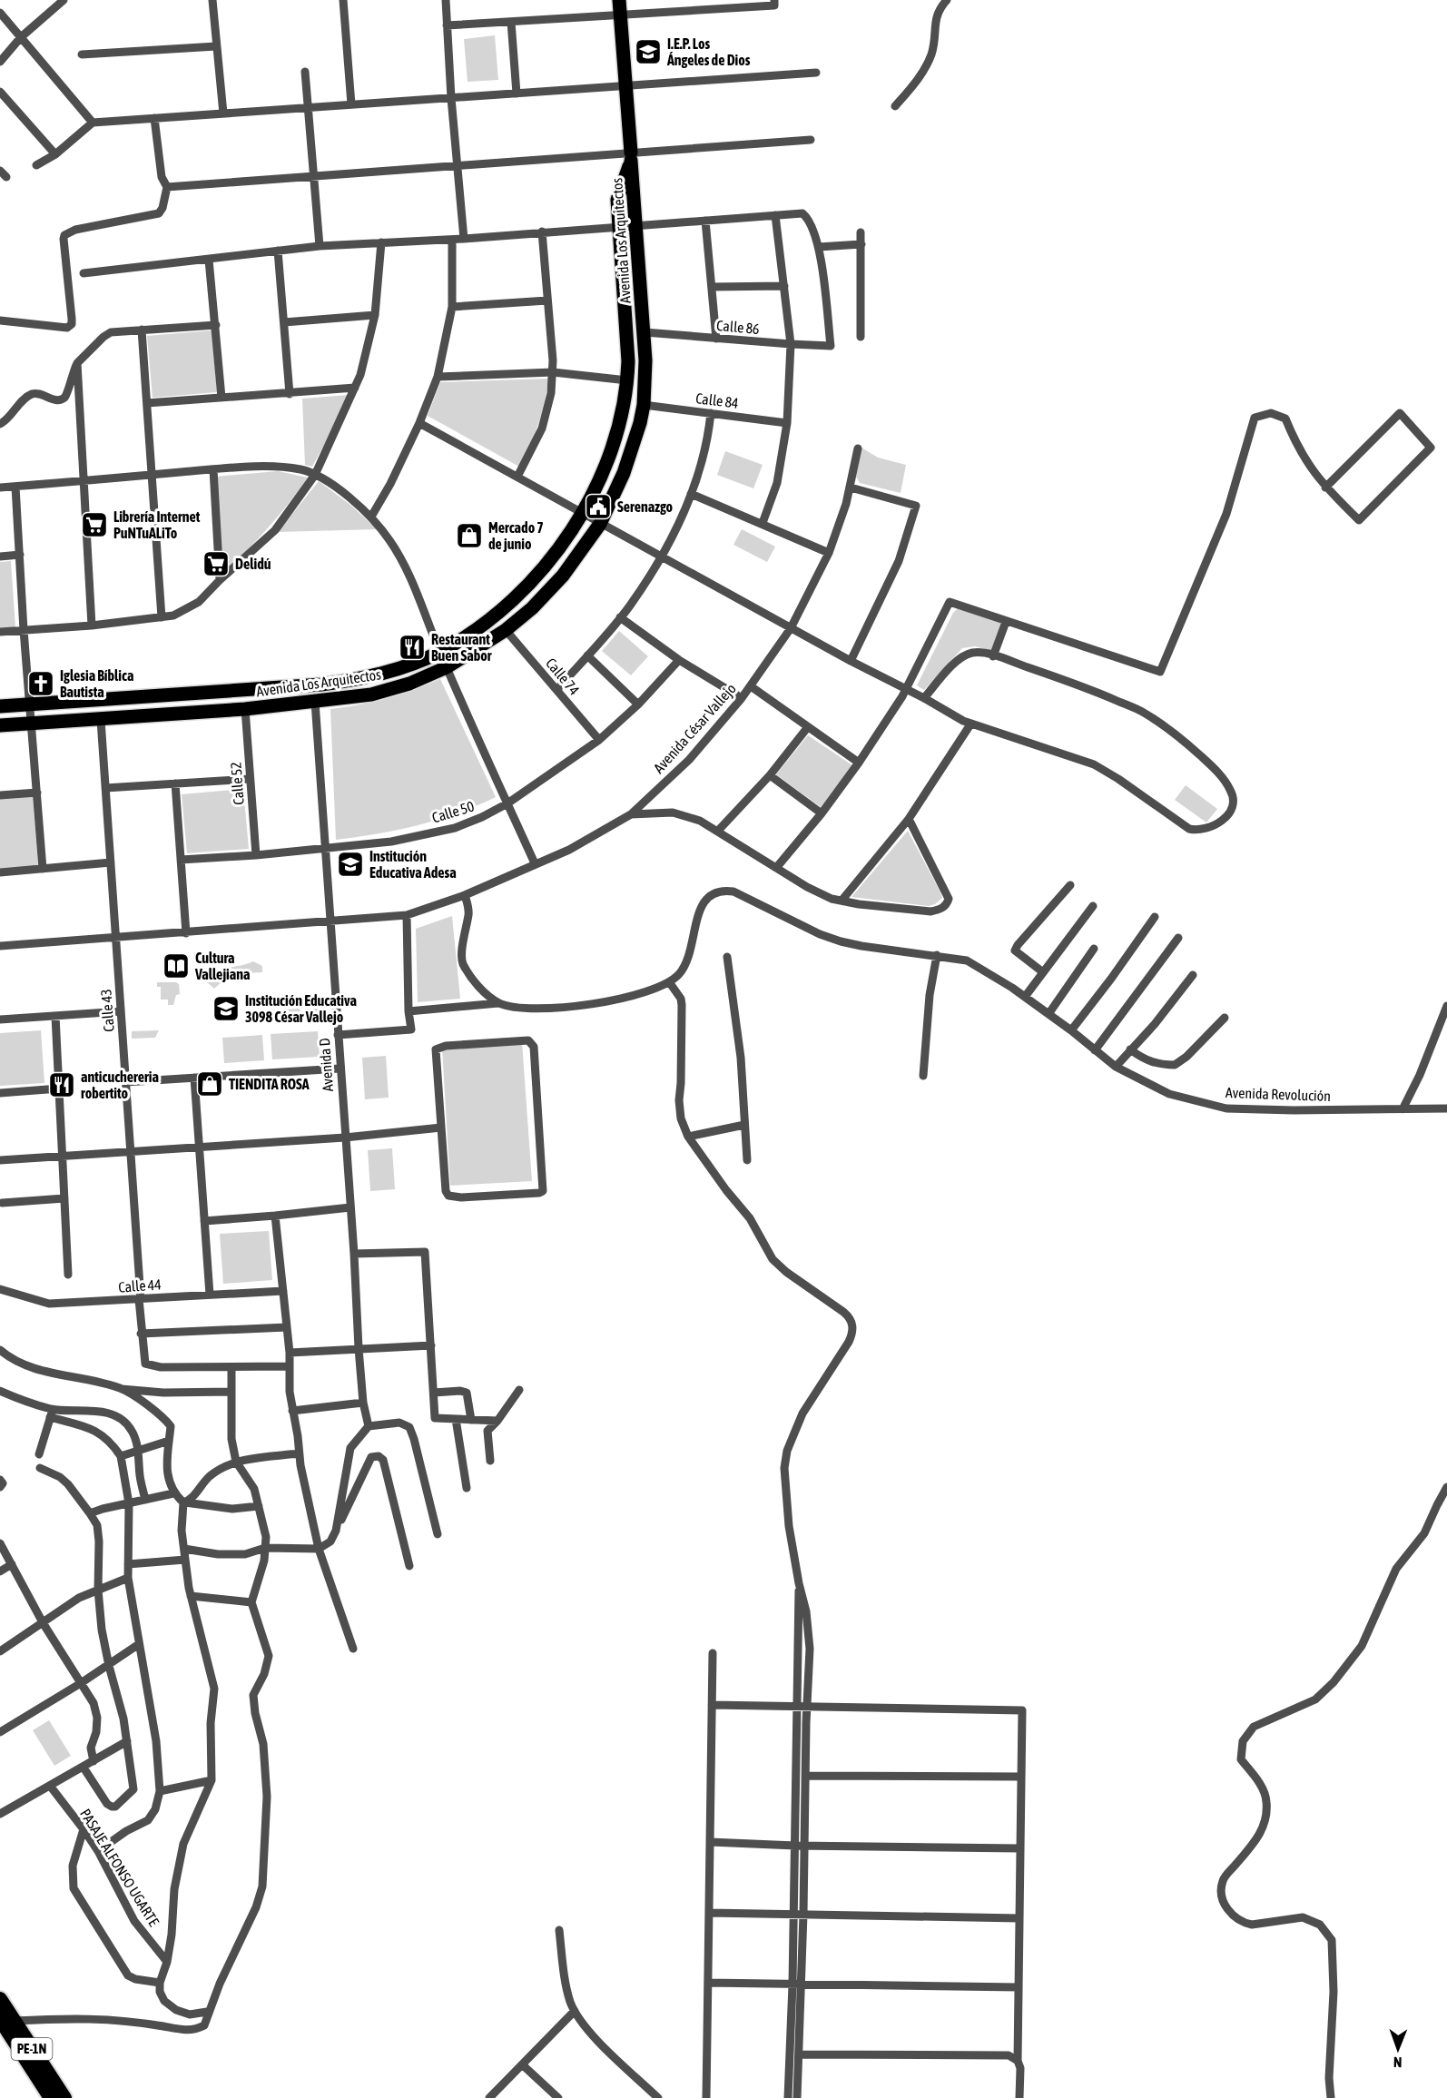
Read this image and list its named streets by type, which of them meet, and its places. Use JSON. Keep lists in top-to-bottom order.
{
  "streets": {
    "highway": ["PE-1N"],
    "main road": ["Avenida Los Arquitectos"],
    "street": [
      "Calle 86",
      "Calle 84",
      "Calle 74",
      "Avenida César Vallejo",
      "Calle 52",
      "Calle 50",
      "Calle 43",
      "Avenida D",
      "Avenida Revolución",
      "Calle 44",
      "PASAJE ALFONSO UGARTE"
    ]
  },
  "crossings": [
    ["Avenida Los Arquitectos", "Calle 86"],
    ["Avenida Los Arquitectos", "Calle 84"],
    ["Avenida Los Arquitectos", "Calle 74"],
    ["Avenida Los Arquitectos", "Calle 52"],
    ["Avenida Los Arquitectos", "Calle 43"],
    ["Avenida Los Arquitectos", "Avenida D"],
    ["Calle 74", "Calle 50"],
    ["Avenida César Vallejo", "Calle 43"],
    ["Avenida César Vallejo", "Avenida D"],
    ["Calle 52", "Calle 50"],
    ["Calle 50", "Avenida D"],
    ["Calle 43", "Calle 44"]
  ],
  "places": {
    "school or university": ["I.E.P. Los Ángeles de Dios", "Institución Educativa Adesa", "Institución Educativa 3098 César Vallejo"],
    "public building": ["Serenazgo"],
    "supermarket": ["Librería Internet PuNTuALiTo", "Delidú"],
    "shop": ["Mercado 7 de junio", "TIENDITA ROSA"],
    "restaurant": ["Restaurant Buen Sabor", "anticuchereria robertito"],
    "church": ["Iglesia Bíblica Bautista"],
    "library": ["Cultura Vallejiana"]
  },
  "north": "bottom"
}
